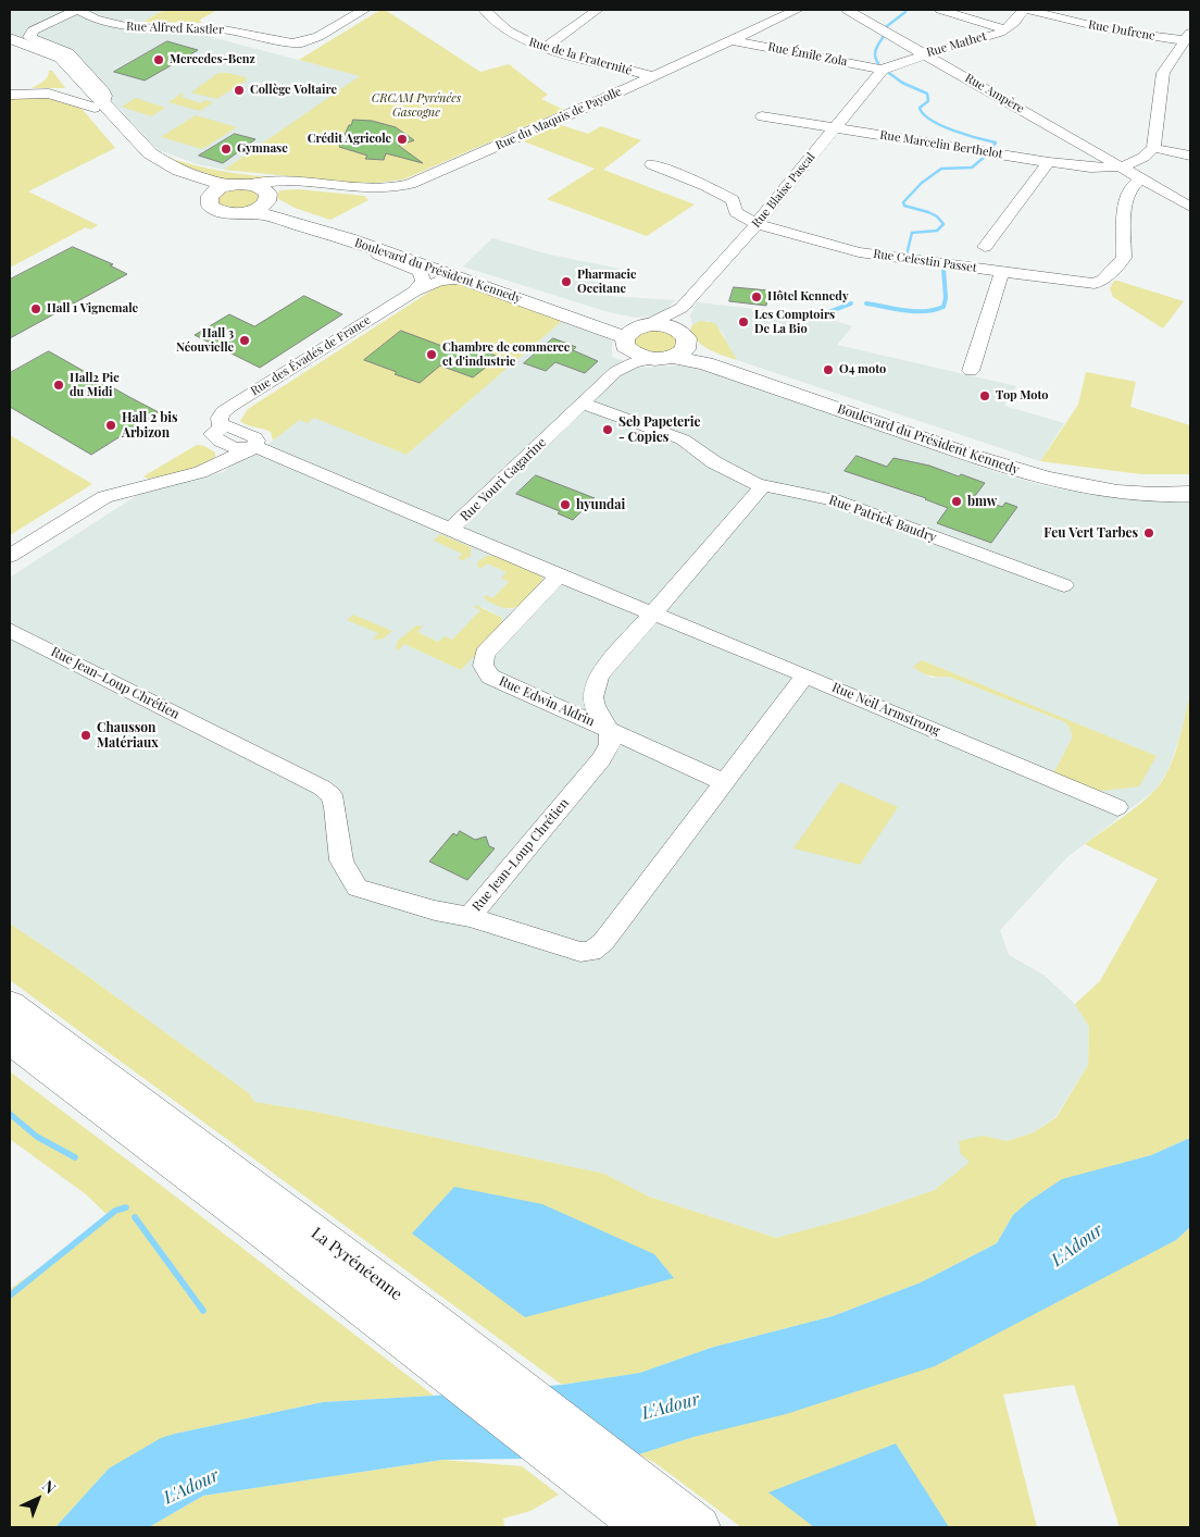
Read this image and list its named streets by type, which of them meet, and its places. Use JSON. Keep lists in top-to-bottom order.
{
  "streets": {
    "highway": ["La Pyrénéenne"],
    "main road": ["Boulevard du Président Kennedy"],
    "street": [
      "Rue Alfred Kastler",
      "Rue Dufrene",
      "Rue Mathet",
      "Rue Émile Zola",
      "Rue de la Fraternité",
      "Rue Ampère",
      "Rue du Maquis de Payolle",
      "Rue Marcelin Berthelot",
      "Rue Blaise Pascal",
      "Rue Celestin Passet",
      "Rue des Évadés de France",
      "Rue Youri Gagarine",
      "Rue Patrick Baudry",
      "Rue Jean-Loup Chrétien",
      "Rue Edwin Aldrin",
      "Rue Neil Armstrong"
    ]
  },
  "crossings": [
    ["Rue Mathet", "Rue Émile Zola"],
    ["Rue Mathet", "Rue Ampère"],
    ["Rue Mathet", "Rue Blaise Pascal"],
    ["Rue Émile Zola", "Rue du Maquis de Payolle"],
    ["Rue Émile Zola", "Rue Blaise Pascal"],
    ["Rue de la Fraternité", "Rue du Maquis de Payolle"],
    ["Rue Ampère", "Rue Marcelin Berthelot"],
    ["Rue Ampère", "Rue Celestin Passet"],
    ["Rue du Maquis de Payolle", "Boulevard du Président Kennedy"],
    ["Rue Marcelin Berthelot", "Rue Blaise Pascal"],
    ["Rue Blaise Pascal", "Rue Celestin Passet"],
    ["Rue Blaise Pascal", "Boulevard du Président Kennedy"],
    ["Rue Blaise Pascal", "Rue Youri Gagarine"],
    ["Boulevard du Président Kennedy", "Rue des Évadés de France"],
    ["Boulevard du Président Kennedy", "Rue Youri Gagarine"],
    ["Rue Youri Gagarine", "Rue Patrick Baudry"],
    ["Rue Youri Gagarine", "Rue Neil Armstrong"],
    ["Rue Jean-Loup Chrétien", "Rue Edwin Aldrin"],
    ["Rue Edwin Aldrin", "Rue Neil Armstrong"]
  ],
  "water": ["L'Adour"],
  "parks": ["CRCAM Pyrénées Gascogne"],
  "places": [
    "Mercedes-Benz",
    "Collège Voltaire",
    "Crédit Agricole",
    "Gymnase",
    "Pharmacie Occitane",
    "Hôtel Kennedy",
    "Hall 1 Vignemale",
    "Les Comptoirs De La Bio",
    "Hall 3 Néouvielle",
    "Chambre de commerce et d'industrie",
    "O4 moto",
    "Hall2 Pic du Midi",
    "Top Moto",
    "Hall 2 bis Arbizon",
    "Seb Papeterie - Copies",
    "bmw",
    "hyundai",
    "Feu Vert Tarbes",
    "Chausson Matériaux"
  ],
  "north": "top right"
}
